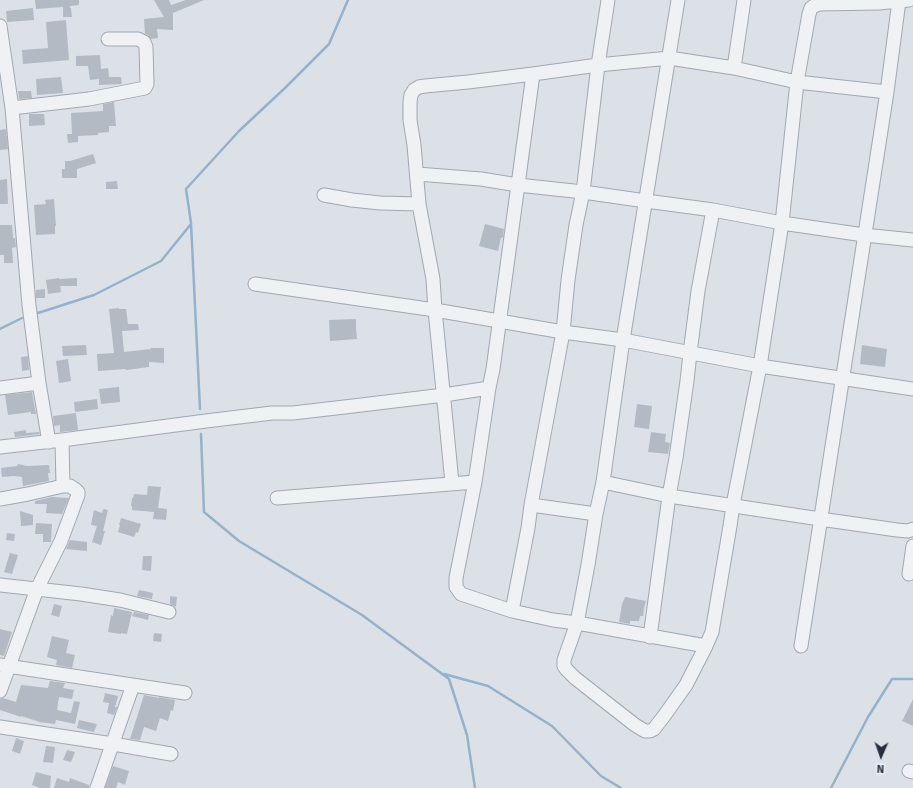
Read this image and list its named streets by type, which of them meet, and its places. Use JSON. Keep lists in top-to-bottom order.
{
  "north": "bottom"
}
